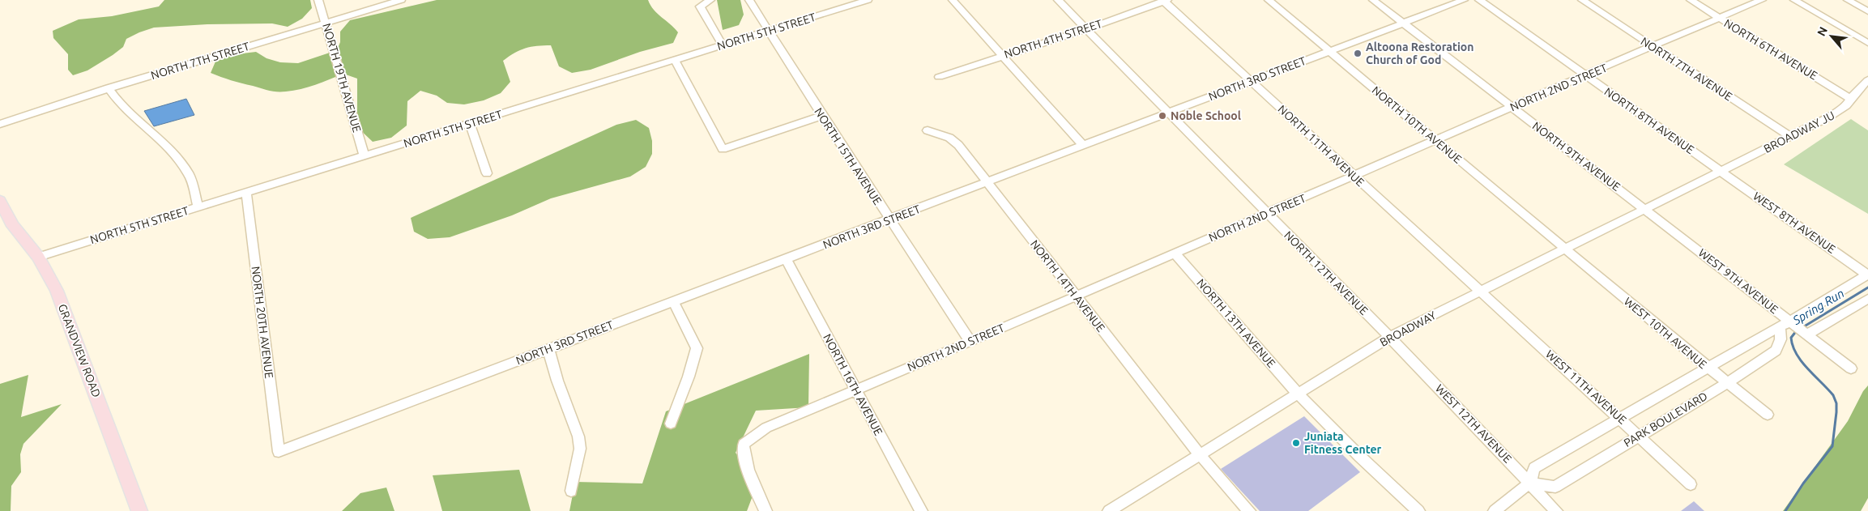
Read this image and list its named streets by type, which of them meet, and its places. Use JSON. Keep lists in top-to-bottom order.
{
  "streets": {
    "main road": ["GRANDVIEW ROAD"],
    "street": [
      "NORTH 5TH STREET",
      "NORTH 4TH STREET",
      "NORTH 6TH AVENUE",
      "NORTH 7TH STREET",
      "NORTH 7TH AVENUE",
      "NORTH 19TH AVENUE",
      "NORTH 3RD STREET",
      "NORTH 2ND STREET",
      "NORTH 8TH AVENUE",
      "NORTH 10TH AVENUE",
      "BROADWAY JU",
      "NORTH 11TH AVENUE",
      "NORTH 15TH AVENUE",
      "NORTH 9TH AVENUE",
      "WEST 8TH AVENUE",
      "NORTH 12TH AVENUE",
      "WEST 9TH AVENUE",
      "NORTH 14TH AVENUE",
      "NORTH 20TH AVENUE",
      "NORTH 13TH AVENUE",
      "BROADWAY",
      "WEST 10TH AVENUE",
      "NORTH 16TH AVENUE",
      "WEST 11TH AVENUE",
      "PARK BOULEVARD",
      "WEST 12TH AVENUE"
    ]
  },
  "crossings": [
    ["NORTH 5TH STREET", "NORTH 19TH AVENUE"],
    ["NORTH 5TH STREET", "NORTH 15TH AVENUE"],
    ["NORTH 5TH STREET", "NORTH 20TH AVENUE"],
    ["NORTH 5TH STREET", "GRANDVIEW ROAD"],
    ["NORTH 4TH STREET", "NORTH 11TH AVENUE"],
    ["NORTH 4TH STREET", "NORTH 12TH AVENUE"],
    ["NORTH 6TH AVENUE", "NORTH 2ND STREET"],
    ["NORTH 6TH AVENUE", "BROADWAY JU"],
    ["NORTH 7TH STREET", "NORTH 19TH AVENUE"],
    ["NORTH 7TH AVENUE", "NORTH 2ND STREET"],
    ["NORTH 7TH AVENUE", "BROADWAY JU"],
    ["NORTH 3RD STREET", "NORTH 10TH AVENUE"],
    ["NORTH 3RD STREET", "NORTH 11TH AVENUE"],
    ["NORTH 3RD STREET", "NORTH 15TH AVENUE"],
    ["NORTH 3RD STREET", "NORTH 9TH AVENUE"],
    ["NORTH 3RD STREET", "NORTH 12TH AVENUE"],
    ["NORTH 3RD STREET", "NORTH 14TH AVENUE"],
    ["NORTH 3RD STREET", "NORTH 20TH AVENUE"],
    ["NORTH 3RD STREET", "NORTH 16TH AVENUE"],
    ["NORTH 2ND STREET", "NORTH 8TH AVENUE"],
    ["NORTH 2ND STREET", "NORTH 10TH AVENUE"],
    ["NORTH 2ND STREET", "NORTH 11TH AVENUE"],
    ["NORTH 2ND STREET", "NORTH 15TH AVENUE"],
    ["NORTH 2ND STREET", "NORTH 9TH AVENUE"],
    ["NORTH 2ND STREET", "NORTH 12TH AVENUE"],
    ["NORTH 2ND STREET", "NORTH 14TH AVENUE"],
    ["NORTH 2ND STREET", "NORTH 13TH AVENUE"],
    ["NORTH 2ND STREET", "NORTH 16TH AVENUE"],
    ["NORTH 8TH AVENUE", "BROADWAY JU"],
    ["NORTH 8TH AVENUE", "WEST 8TH AVENUE"],
    ["NORTH 8TH AVENUE", "BROADWAY"],
    ["NORTH 10TH AVENUE", "BROADWAY"],
    ["NORTH 10TH AVENUE", "WEST 10TH AVENUE"],
    ["BROADWAY JU", "WEST 8TH AVENUE"],
    ["BROADWAY JU", "BROADWAY"],
    ["NORTH 11TH AVENUE", "BROADWAY"],
    ["NORTH 11TH AVENUE", "WEST 11TH AVENUE"],
    ["NORTH 9TH AVENUE", "WEST 9TH AVENUE"],
    ["NORTH 9TH AVENUE", "BROADWAY"],
    ["WEST 8TH AVENUE", "BROADWAY"],
    ["WEST 8TH AVENUE", "PARK BOULEVARD"],
    ["NORTH 12TH AVENUE", "BROADWAY"],
    ["NORTH 12TH AVENUE", "WEST 12TH AVENUE"],
    ["WEST 9TH AVENUE", "BROADWAY"],
    ["WEST 9TH AVENUE", "PARK BOULEVARD"],
    ["NORTH 14TH AVENUE", "BROADWAY"],
    ["NORTH 13TH AVENUE", "BROADWAY"],
    ["BROADWAY", "WEST 10TH AVENUE"],
    ["BROADWAY", "WEST 11TH AVENUE"],
    ["BROADWAY", "WEST 12TH AVENUE"],
    ["WEST 10TH AVENUE", "PARK BOULEVARD"],
    ["WEST 11TH AVENUE", "PARK BOULEVARD"],
    ["PARK BOULEVARD", "WEST 12TH AVENUE"]
  ],
  "water": ["Spring Run"],
  "places": ["Altoona Restoration Church of God", "Noble School", "Juniata Fitness Center"],
  "north": "top left"
}
